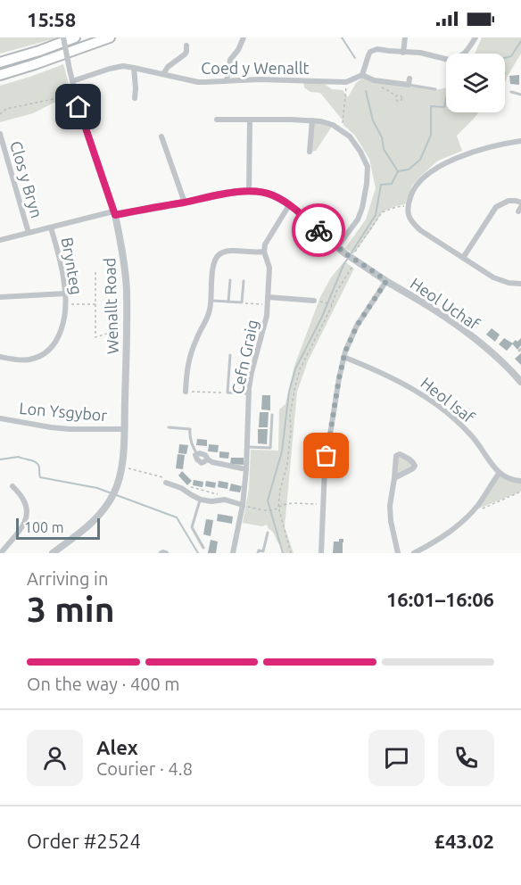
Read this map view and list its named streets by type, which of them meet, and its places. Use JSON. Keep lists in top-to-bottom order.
{
  "streets": {
    "street": [
      "Coed y Wenallt",
      "Clos y Bryn",
      "Brynteg",
      "Heol Uchaf",
      "Wenallt Road",
      "Cefn Graig",
      "Heol Isaf",
      "Lon Ysgybor"
    ]
  },
  "crossings": [
    ["Coed y Wenallt", "Wenallt Road"],
    ["Clos y Bryn", "Brynteg"],
    ["Brynteg", "Heol Uchaf"],
    ["Brynteg", "Wenallt Road"],
    ["Heol Uchaf", "Wenallt Road"],
    ["Wenallt Road", "Lon Ysgybor"]
  ],
  "scale_bar": "100 m",
  "page": {
    "status": "15:58",
    "scale": "100 m",
    "heading": ["3 min", "Arriving in", "16:01–16:06"],
    "panel": [
      "Alex",
      "Courier · 4.8",
      "Order #2524",
      "£43.02"
    ],
    "bar": "On the way · 400 m"
  }
}
